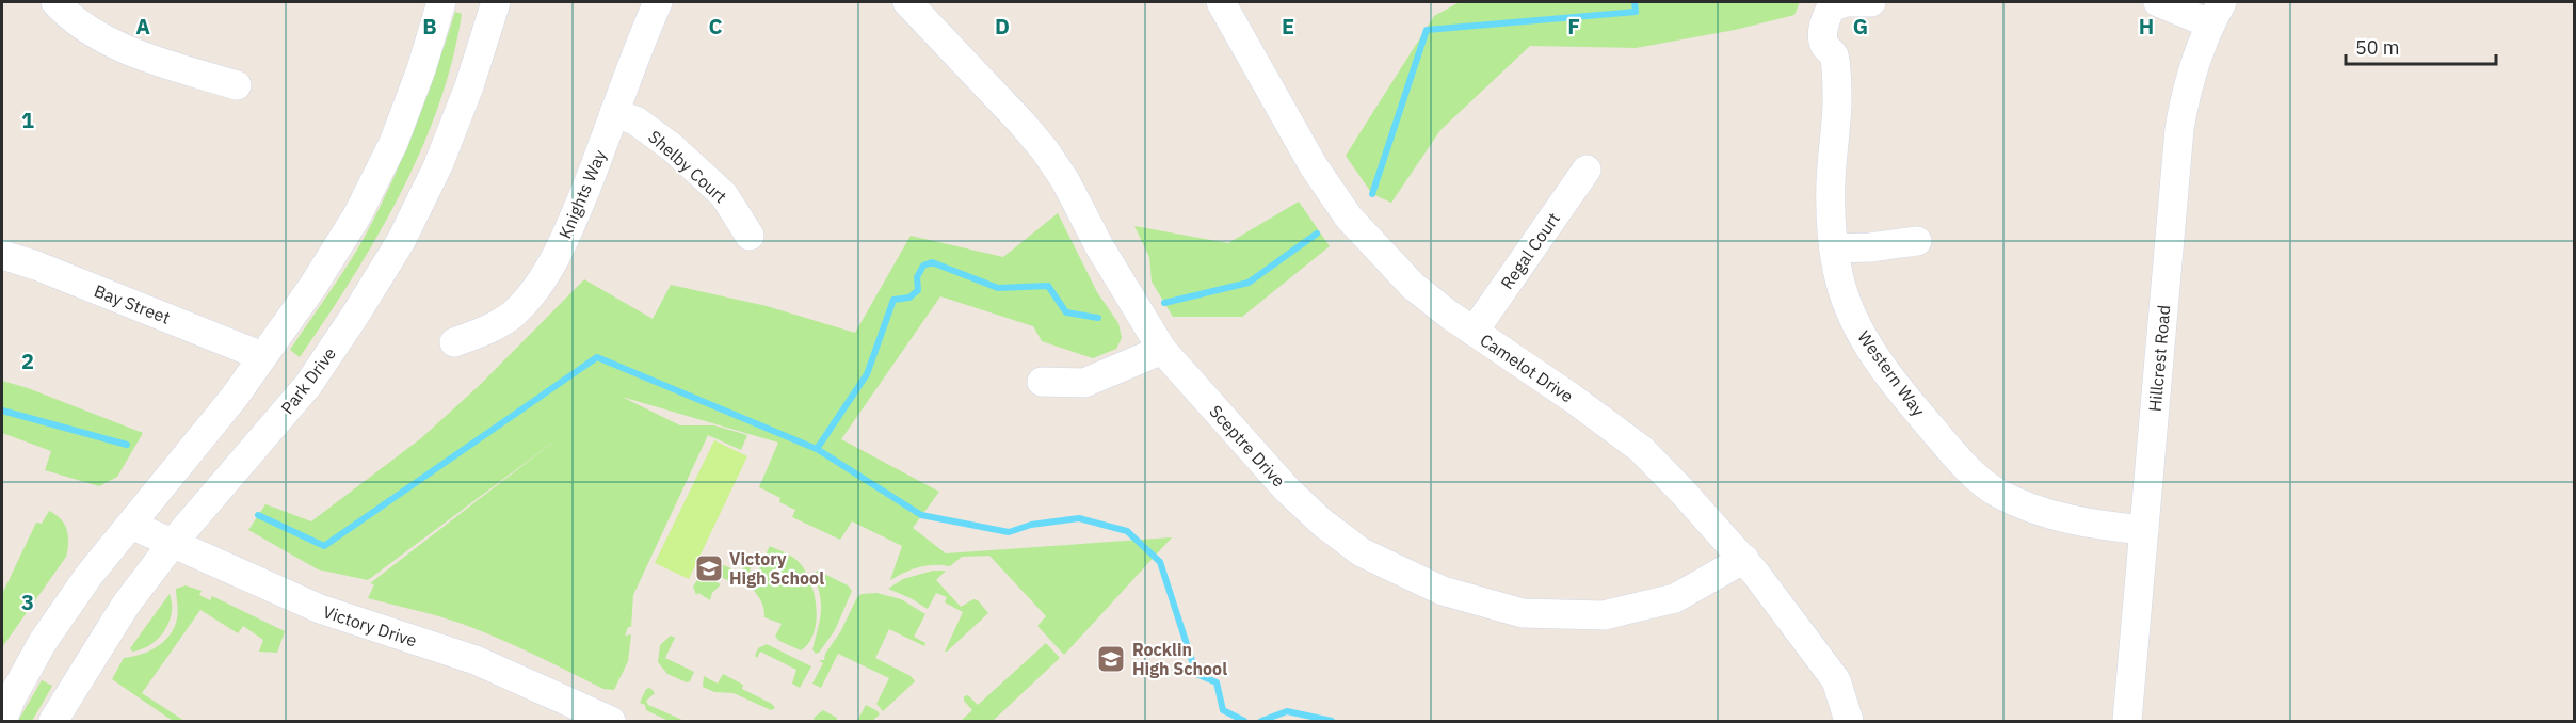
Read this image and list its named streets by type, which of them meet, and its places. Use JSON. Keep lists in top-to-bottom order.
{
  "streets": {
    "street": [
      "Shelby Court",
      "Knights Way",
      "Regal Court",
      "Bay Street",
      "Hillcrest Road",
      "Camelot Drive",
      "Western Way",
      "Park Drive",
      "Sceptre Drive",
      "Victory Drive"
    ]
  },
  "crossings": [
    ["Shelby Court", "Knights Way"],
    ["Regal Court", "Camelot Drive"],
    ["Hillcrest Road", "Western Way"],
    ["Camelot Drive", "Sceptre Drive"],
    ["Park Drive", "Victory Drive"]
  ],
  "places": {
    "school or university": ["Victory High School", "Rocklin High School"]
  },
  "scale_bar": "50 m",
  "grid": {
    "columns": [
      "A",
      "B",
      "C",
      "D",
      "E",
      "F",
      "G",
      "H"
    ],
    "rows": ["1", "2", "3"]
  }
}
